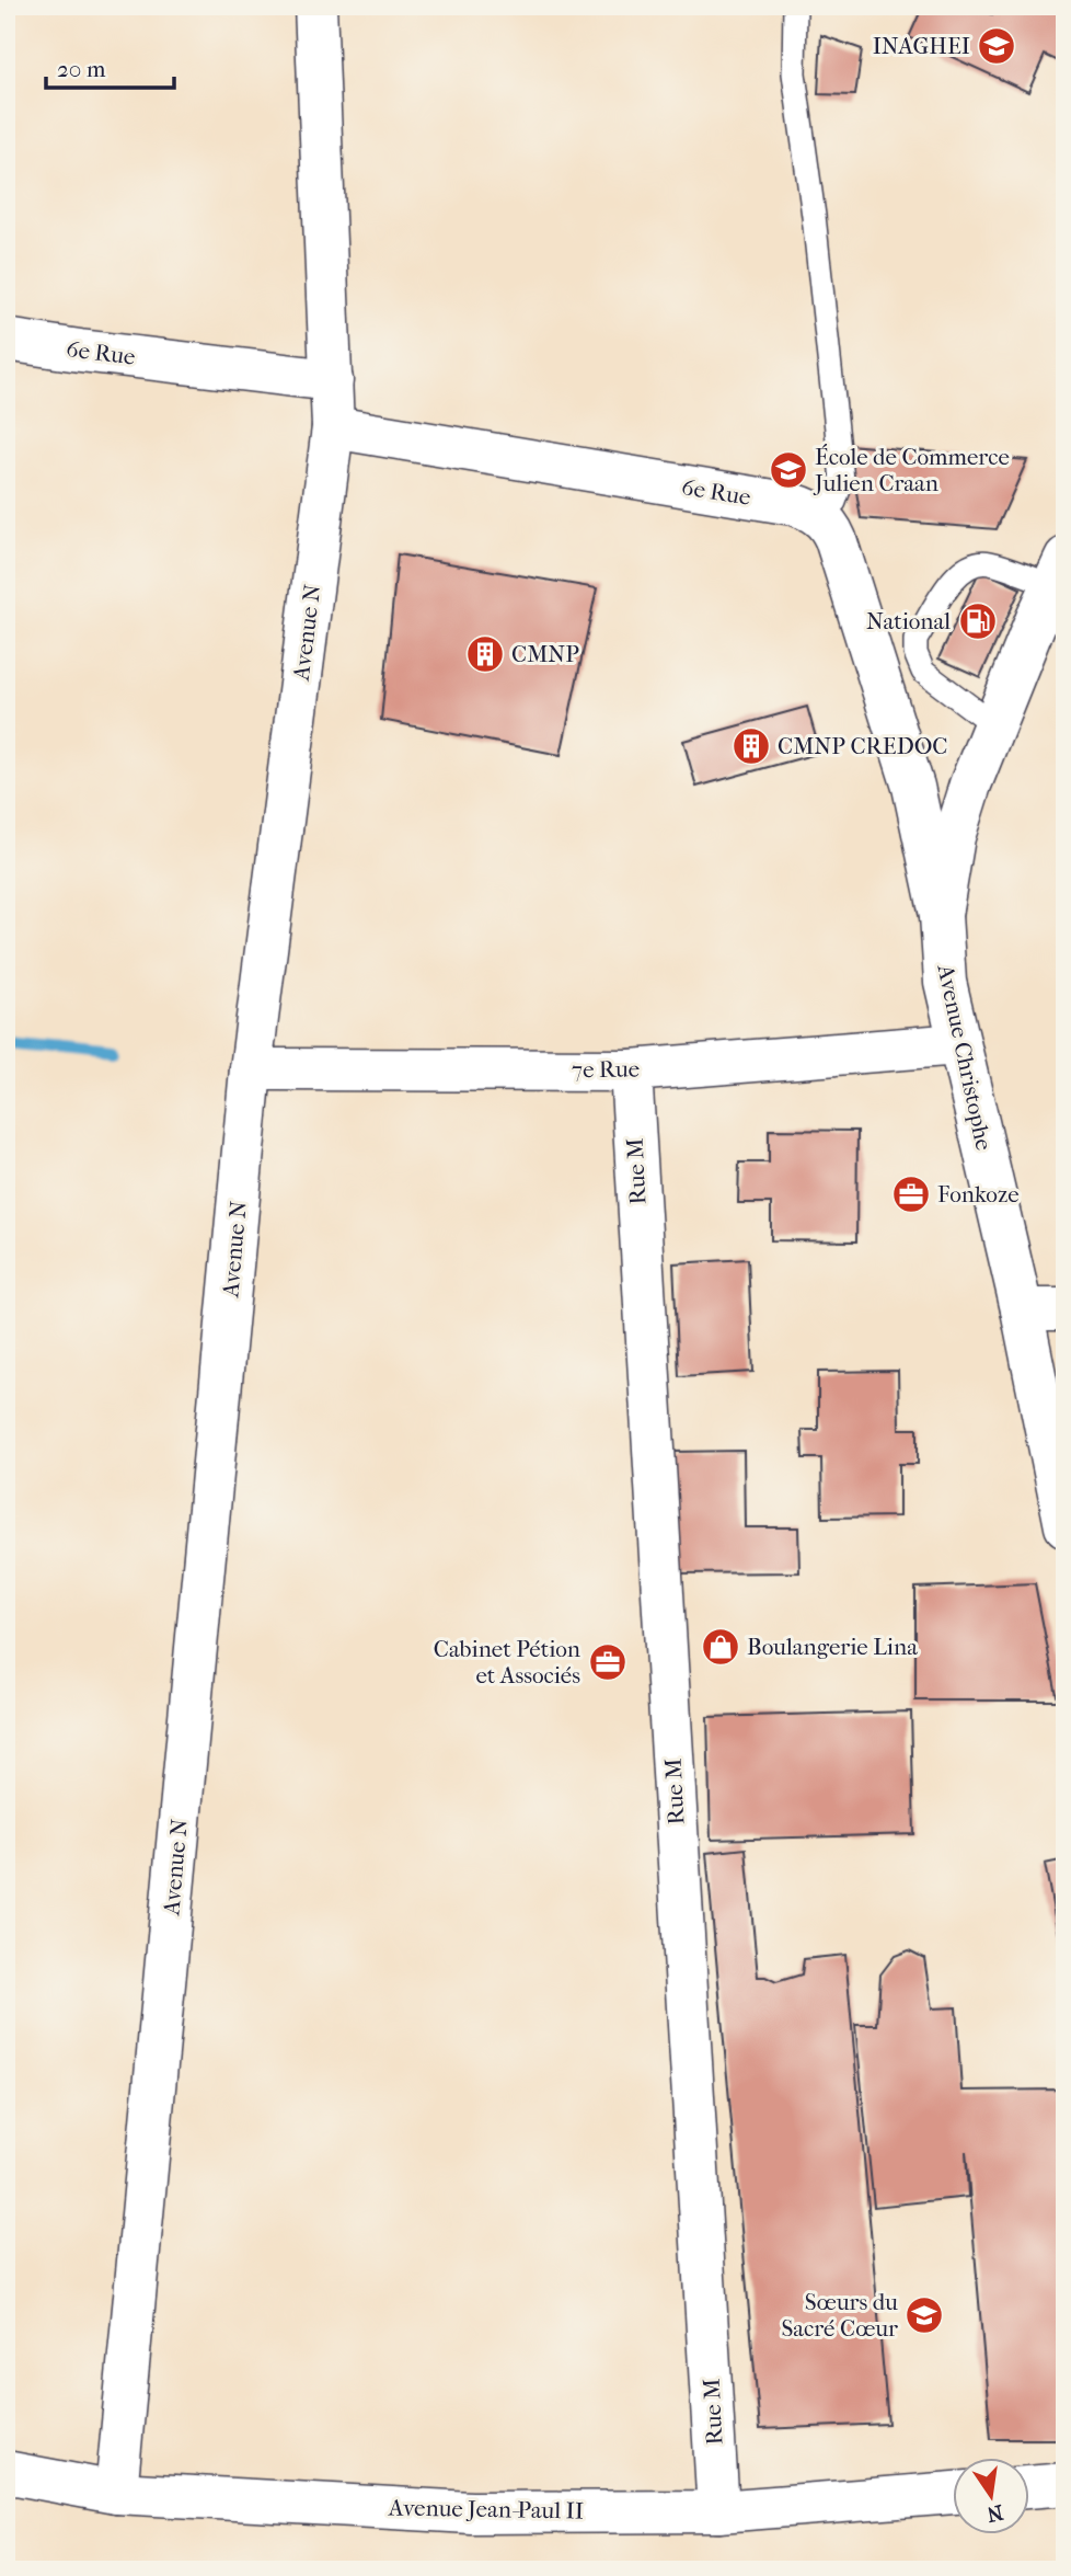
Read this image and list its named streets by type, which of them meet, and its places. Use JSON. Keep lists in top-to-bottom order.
{
  "streets": {
    "street": [
      "6e Rue",
      "Avenue N",
      "Avenue Christophe",
      "7e Rue",
      "Rue M",
      "Avenue Jean-Paul II"
    ]
  },
  "crossings": [
    ["6e Rue", "Avenue N"],
    ["Avenue N", "7e Rue"],
    ["Avenue N", "Avenue Jean-Paul II"],
    ["Avenue Christophe", "7e Rue"],
    ["7e Rue", "Rue M"],
    ["Rue M", "Avenue Jean-Paul II"]
  ],
  "places": {
    "school or university": ["INAGHEI", "École de Commerce Julien Craan", "Sœurs du Sacré Cœur"],
    "fuel station": ["National"],
    "building": ["CMNP", "CMNP CREDOC"],
    "office": ["Fonkoze", "Cabinet Pétion et Associés"],
    "shop": ["Boulangerie Lina"]
  },
  "scale_bar": "20 m",
  "north": "bottom"
}
